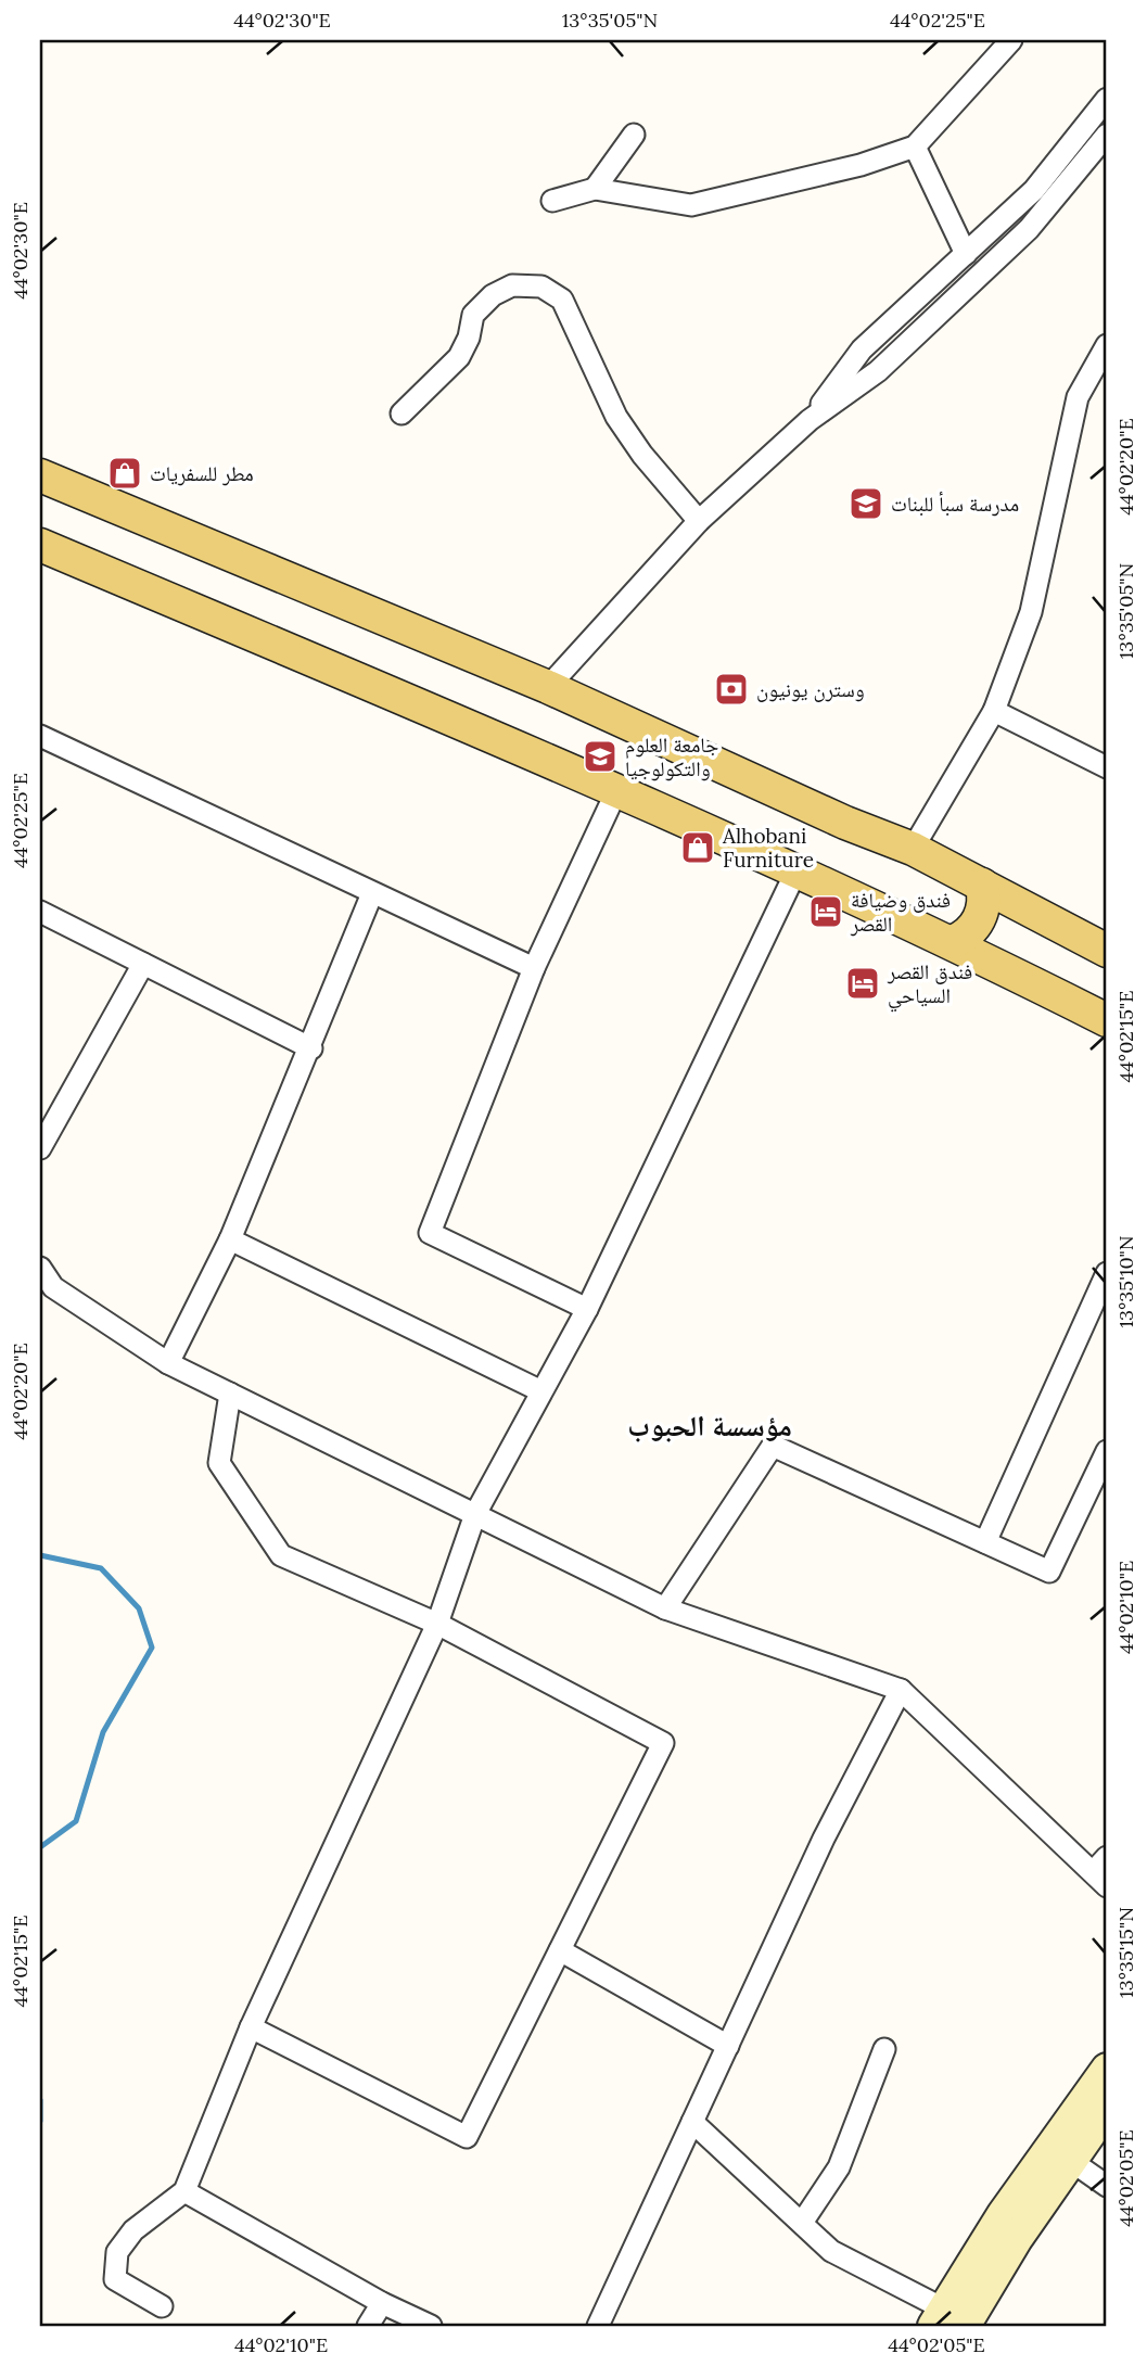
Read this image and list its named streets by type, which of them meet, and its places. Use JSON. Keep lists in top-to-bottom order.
{
  "districts": ["مؤسسة الحبوب"],
  "places": {
    "shop": ["مطر للسفريات", "Alhobani Furniture"],
    "school or university": ["مدرسة سبأ للبنات", "جامعة العلوم والتكولوجيا"],
    "bank": ["وسترن يونيون"],
    "hotel": ["فندق وضيافة القصر", "فندق القصر السياحي"]
  },
  "coordinates": [
    "44°02'30\"E",
    "13°35'05\"N",
    "44°02'25\"E",
    "44°02'20\"E",
    "44°02'15\"E",
    "13°35'10\"N",
    "44°02'10\"E",
    "13°35'15\"N",
    "44°02'05\"E"
  ]
}
